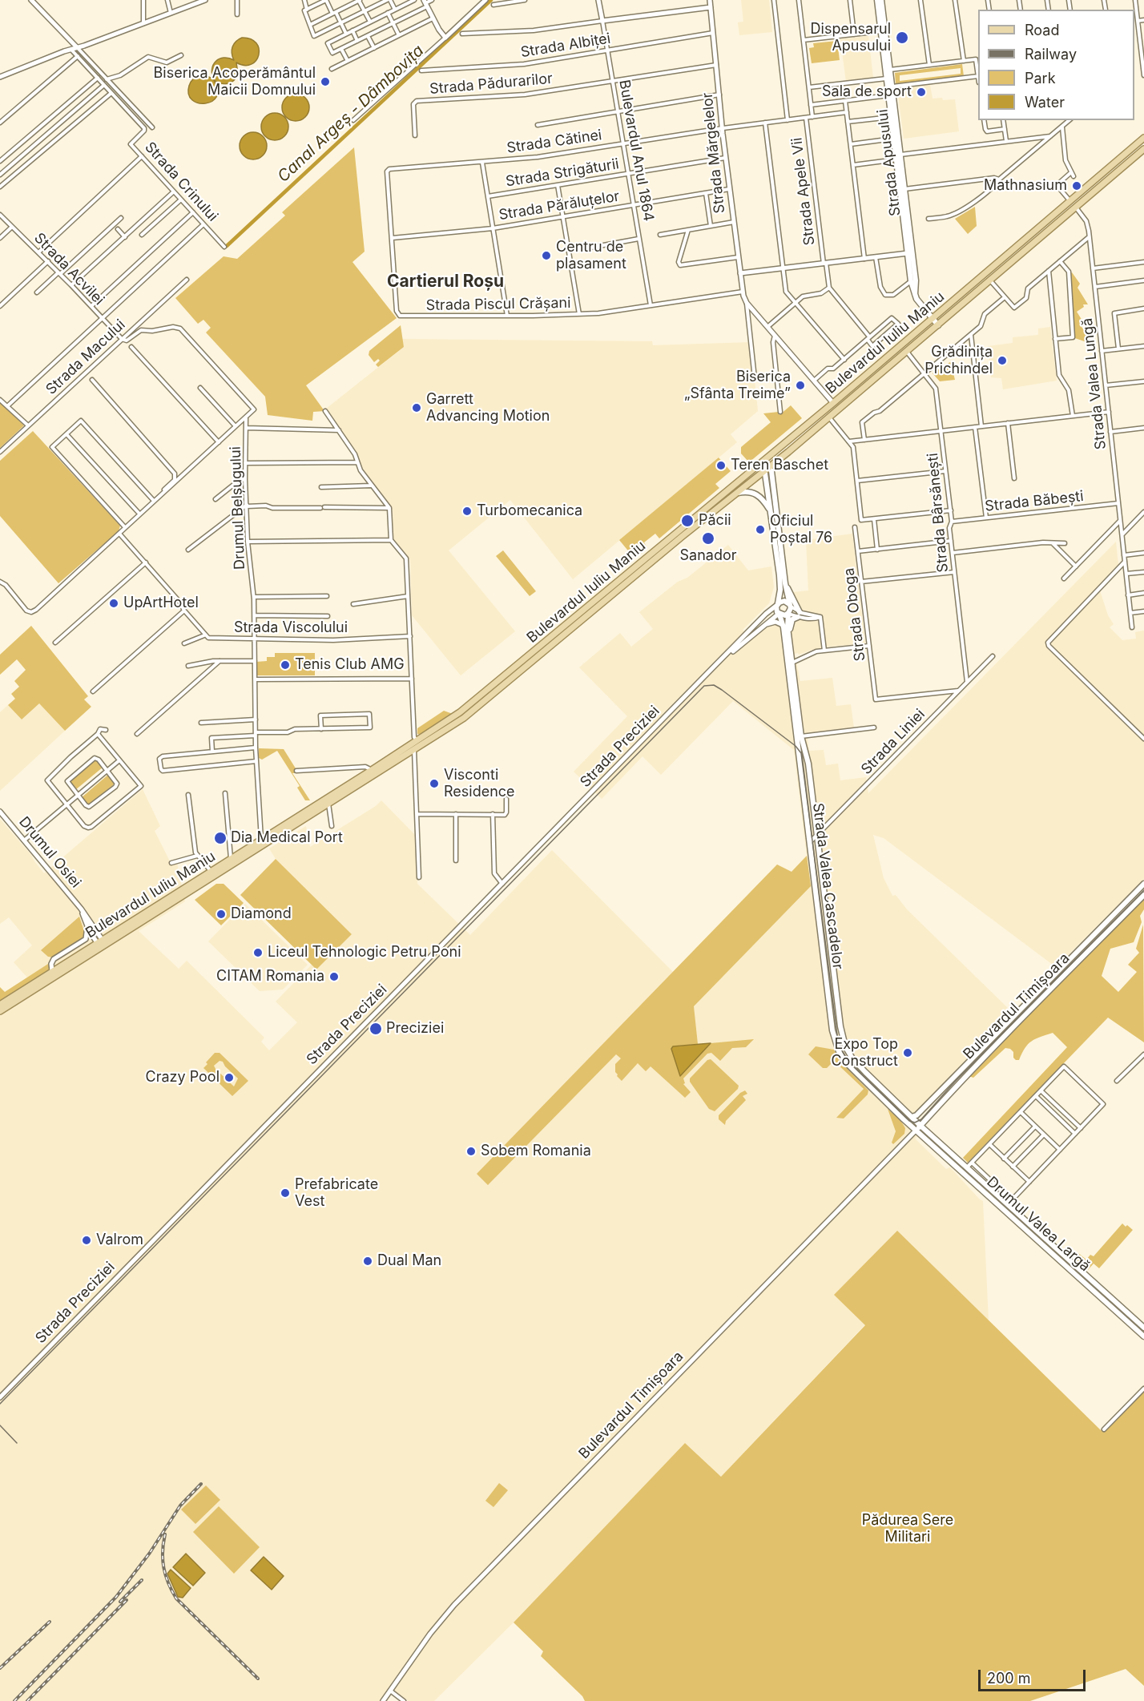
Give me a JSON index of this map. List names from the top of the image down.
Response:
{
  "streets": {
    "main road": [
      "Strada Apusului",
      "Bulevardul Iuliu Maniu",
      "Strada Valea Cascadelor",
      "Bulevardul Timișoara",
      "Drumul Valea Largă"
    ],
    "street": [
      "Strada Albiței",
      "Strada Pădurarilor",
      "Strada Cătinei",
      "Bulevardul Anul 1864",
      "Strada Mărgelelor",
      "Strada Strigăturii",
      "Strada Crinului",
      "Strada Apele Vii",
      "Strada Părăluțelor",
      "Strada Acvilei",
      "Strada Piscul Crășani",
      "Strada Macului",
      "Strada Valea Lungă",
      "Strada Băbești",
      "Drumul Belșugului",
      "Strada Bârsănești",
      "Strada Oboga",
      "Strada Viscolului",
      "Strada Liniei",
      "Strada Preciziei",
      "Drumul Osiei"
    ]
  },
  "crossings": [
    ["Strada Albiței", "Bulevardul Anul 1864"],
    ["Strada Albiței", "Strada Mărgelelor"],
    ["Strada Pădurarilor", "Bulevardul Anul 1864"],
    ["Strada Pădurarilor", "Strada Mărgelelor"],
    ["Strada Cătinei", "Bulevardul Anul 1864"],
    ["Strada Cătinei", "Strada Mărgelelor"],
    ["Strada Cătinei", "Strada Apele Vii"],
    ["Strada Cătinei", "Strada Piscul Crășani"],
    ["Bulevardul Anul 1864", "Strada Strigăturii"],
    ["Bulevardul Anul 1864", "Strada Părăluțelor"],
    ["Bulevardul Anul 1864", "Strada Piscul Crășani"],
    ["Strada Mărgelelor", "Strada Strigăturii"],
    ["Strada Mărgelelor", "Strada Părăluțelor"],
    ["Strada Mărgelelor", "Strada Piscul Crășani"],
    ["Strada Mărgelelor", "Bulevardul Iuliu Maniu"],
    ["Strada Apusului", "Bulevardul Iuliu Maniu"],
    ["Strada Părăluțelor", "Strada Piscul Crășani"],
    ["Strada Acvilei", "Strada Macului"],
    ["Strada Acvilei", "Drumul Belșugului"],
    ["Bulevardul Iuliu Maniu", "Strada Valea Lungă"],
    ["Bulevardul Iuliu Maniu", "Drumul Belșugului"],
    ["Bulevardul Iuliu Maniu", "Strada Bârsănești"],
    ["Bulevardul Iuliu Maniu", "Drumul Osiei"],
    ["Strada Macului", "Drumul Belșugului"],
    ["Strada Valea Lungă", "Strada Băbești"],
    ["Strada Băbești", "Strada Bârsănești"],
    ["Drumul Belșugului", "Strada Viscolului"],
    ["Strada Bârsănești", "Strada Liniei"],
    ["Strada Oboga", "Strada Liniei"],
    ["Strada Liniei", "Strada Valea Cascadelor"],
    ["Strada Preciziei", "Strada Valea Cascadelor"],
    ["Strada Valea Cascadelor", "Bulevardul Timișoara"],
    ["Strada Valea Cascadelor", "Drumul Valea Largă"],
    ["Bulevardul Timișoara", "Drumul Valea Largă"]
  ],
  "districts": ["Cartierul Roșu"],
  "water": ["Canal Argeș - Dâmbovița"],
  "parks": ["Pădurea Sere Militari"],
  "places": [
    "Dispensarul Apusului",
    "Biserica Acoperământul Maicii Domnului",
    "Sala de sport",
    "Mathnasium",
    "Centru de plasament",
    "Grădinița Prichindel",
    "Biserica „Sfânta Treime”",
    "Garrett Advancing Motion",
    "Teren Baschet",
    "Turbomecanica",
    "Păcii",
    "Oficiul Poștal 76",
    "Sanador",
    "UpArtHotel",
    "Tenis Club AMG",
    "Visconti Residence",
    "Dia Medical Port",
    "Diamond",
    "Liceul Tehnologic Petru Poni",
    "CITAM Romania",
    "Preciziei",
    "Expo Top Construct",
    "Crazy Pool",
    "Sobem Romania",
    "Prefabricate Vest",
    "Valrom",
    "Dual Man"
  ],
  "legend": [
    "Road",
    "Railway",
    "Park",
    "Water"
  ],
  "scale_bar": "200 m"
}
